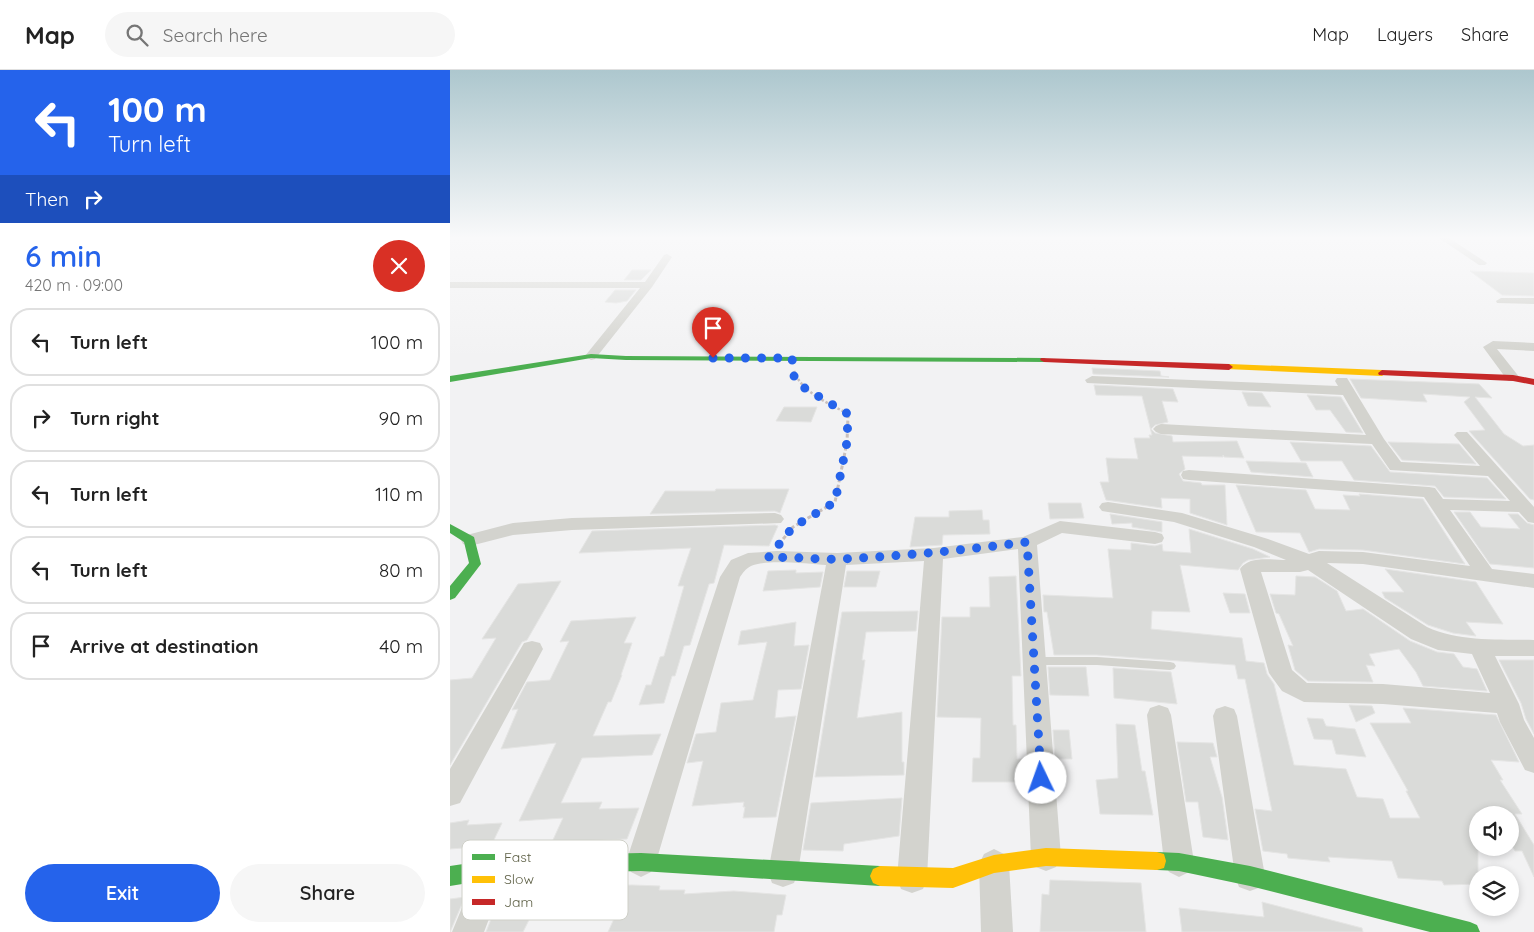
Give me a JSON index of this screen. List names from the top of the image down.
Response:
{
  "legend": ["Fast", "Slow", "Jam"],
  "page": {
    "header": "Map",
    "search": "Search here",
    "nav": ["Map", "Layers", "Share"],
    "turn": ["100 m", "Turn left"],
    "then": "Then",
    "heading": ["6 min", "420 m · 09:00"],
    "list": [
      {
        "name": "Turn left",
        "value": "100 m"
      },
      {
        "name": "Turn right",
        "value": "90 m"
      },
      {
        "name": "Turn left",
        "value": "110 m"
      },
      {
        "name": "Turn left",
        "value": "80 m"
      },
      {
        "name": "Arrive at destination",
        "value": "40 m"
      }
    ],
    "buttons": ["Exit", "Share"]
  }
}
